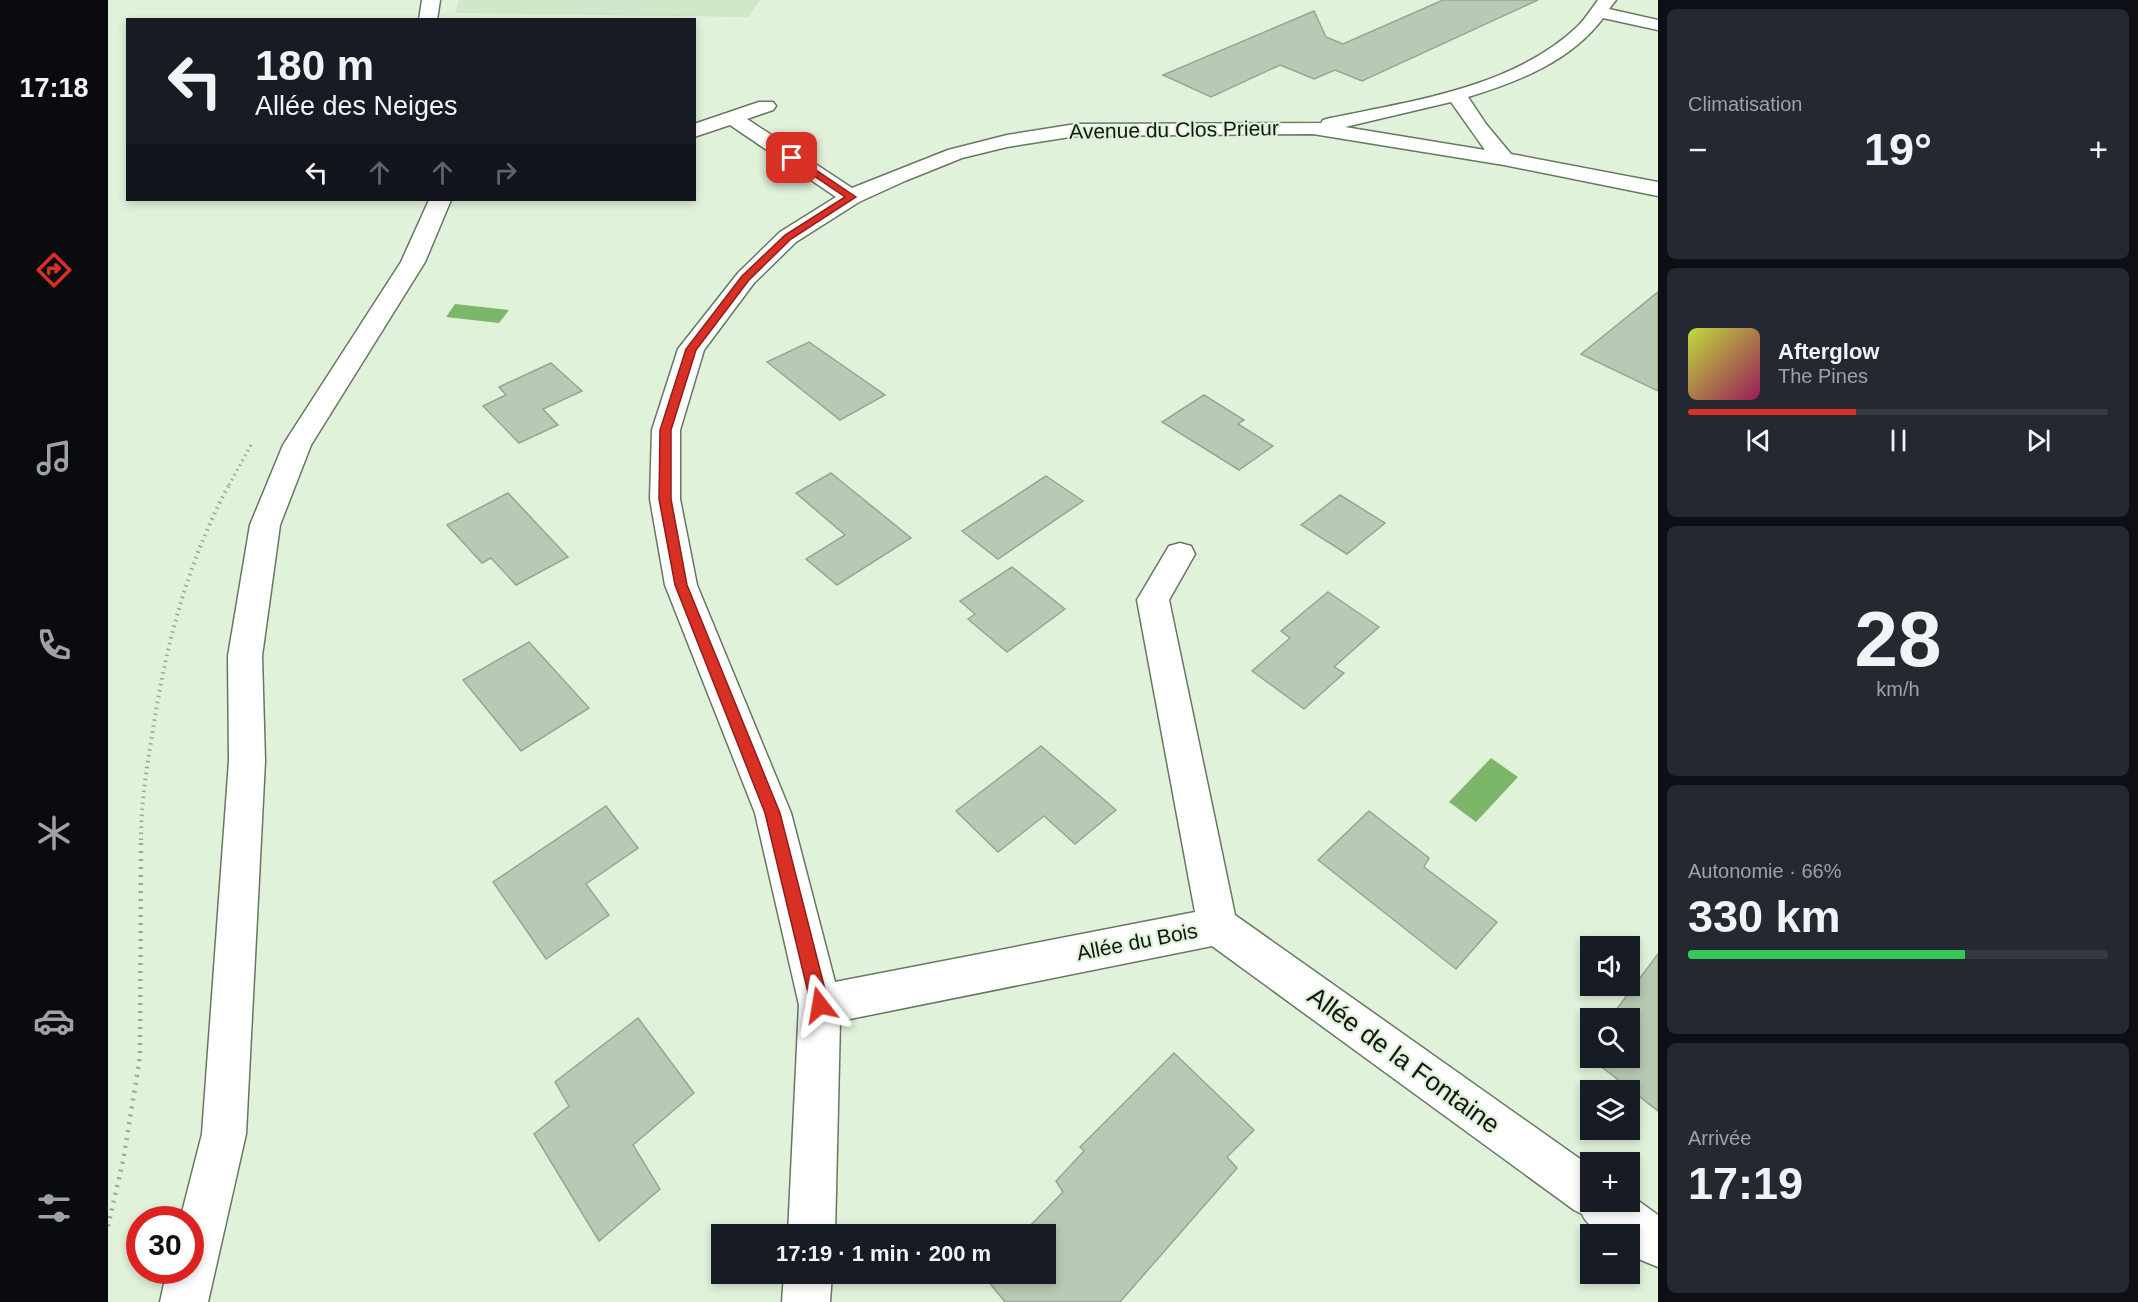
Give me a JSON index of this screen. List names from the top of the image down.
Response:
{
  "streets": {
    "street": ["Avenue du Clos Prieur", "Allée du Bois", "Allée de la Fontaine"]
  },
  "crossings": [
    ["Avenue du Clos Prieur", "Allée du Bois"],
    ["Allée du Bois", "Allée de la Fontaine"]
  ],
  "page": {
    "tabs": "17:18",
    "tile": [
      "Climatisation",
      ["28", "km/h"],
      ["Autonomie · 66%", "330 km"],
      ["Arrivée", "17:19"]
    ],
    "turn": ["180 m", "Allée des Neiges"],
    "heat": ["−", "19°", "+"],
    "song": ["Afterglow", "The Pines"],
    "map_buttons": ["+", "−"],
    "limit": "30",
    "trip": "17:19 · 1 min · 200 m"
  }
}
